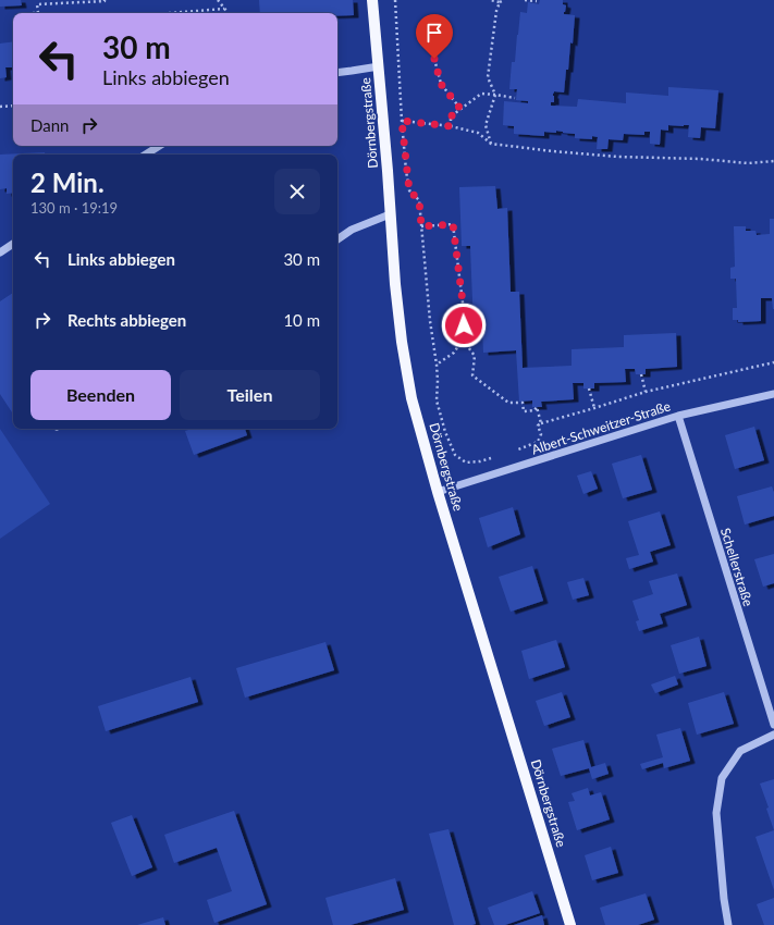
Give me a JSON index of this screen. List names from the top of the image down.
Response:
{
  "streets": {
    "main road": ["Dörnbergstraße"],
    "street": ["Albert-Schweitzer-Straße", "Schellerstraße"]
  },
  "crossings": [
    ["Dörnbergstraße", "Albert-Schweitzer-Straße"],
    ["Albert-Schweitzer-Straße", "Schellerstraße"]
  ],
  "page": {
    "turn": ["30 m", "Links abbiegen"],
    "then": "Dann",
    "heading": ["2 Min.", "130 m · 19:19"],
    "list": [
      {
        "name": "Links abbiegen",
        "value": "30 m"
      },
      {
        "name": "Rechts abbiegen",
        "value": "10 m"
      }
    ],
    "buttons": ["Beenden", "Teilen"]
  }
}
